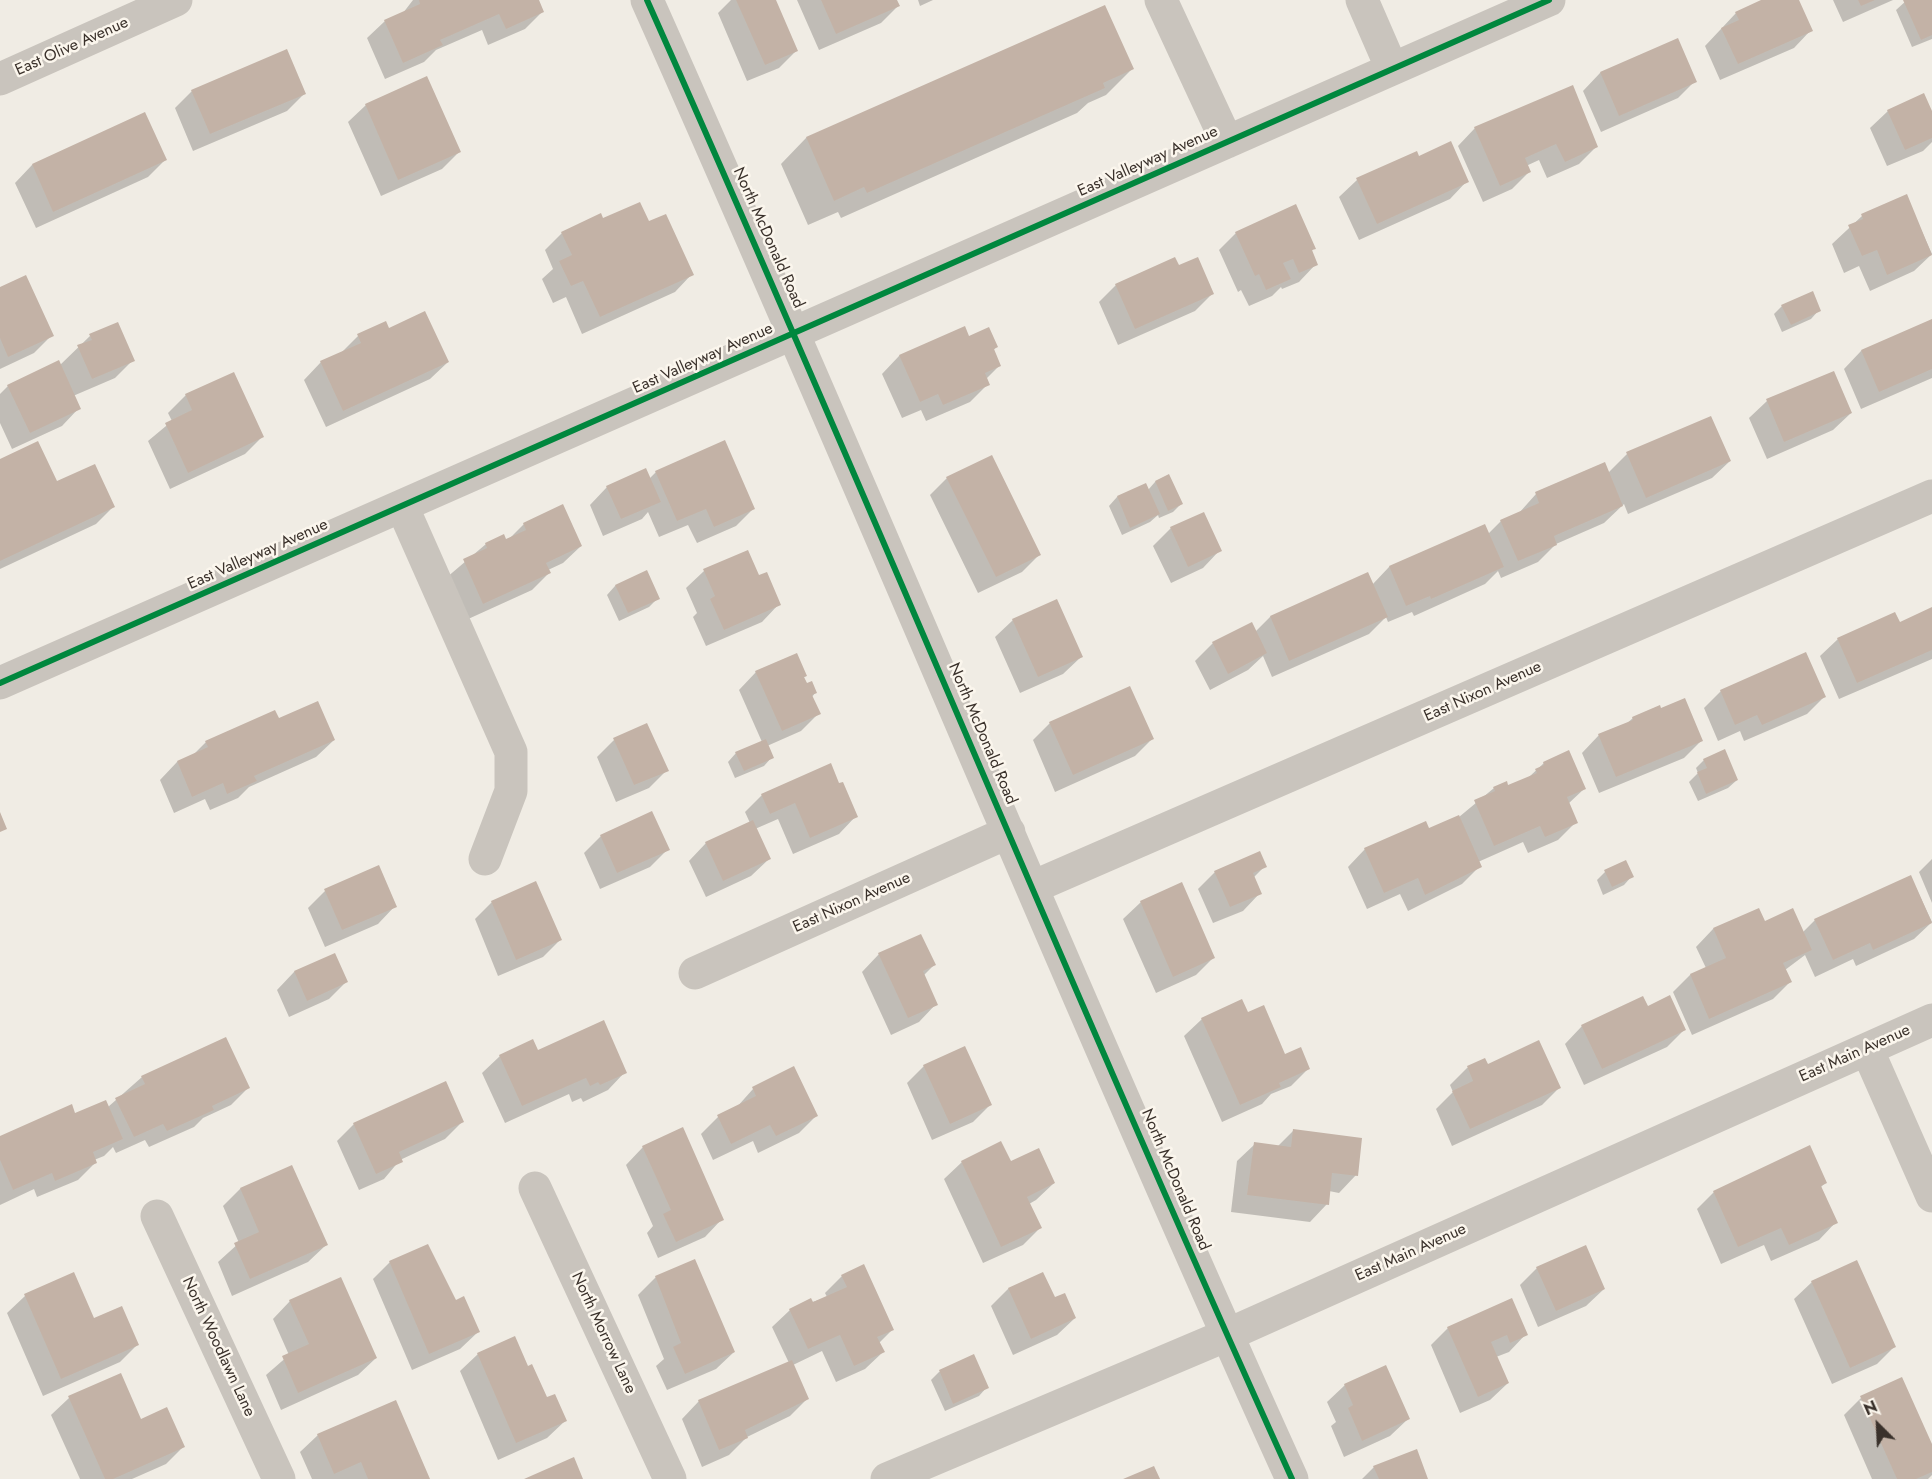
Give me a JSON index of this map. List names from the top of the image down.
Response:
{
  "streets": {
    "street": [
      "East Olive Avenue",
      "East Valleyway Avenue",
      "North McDonald Road",
      "East Nixon Avenue",
      "East Main Avenue",
      "North Morrow Lane",
      "North Woodlawn Lane"
    ]
  },
  "crossings": [
    ["East Valleyway Avenue", "North McDonald Road"],
    ["North McDonald Road", "East Nixon Avenue"],
    ["North McDonald Road", "East Main Avenue"]
  ],
  "north": "top left"
}
